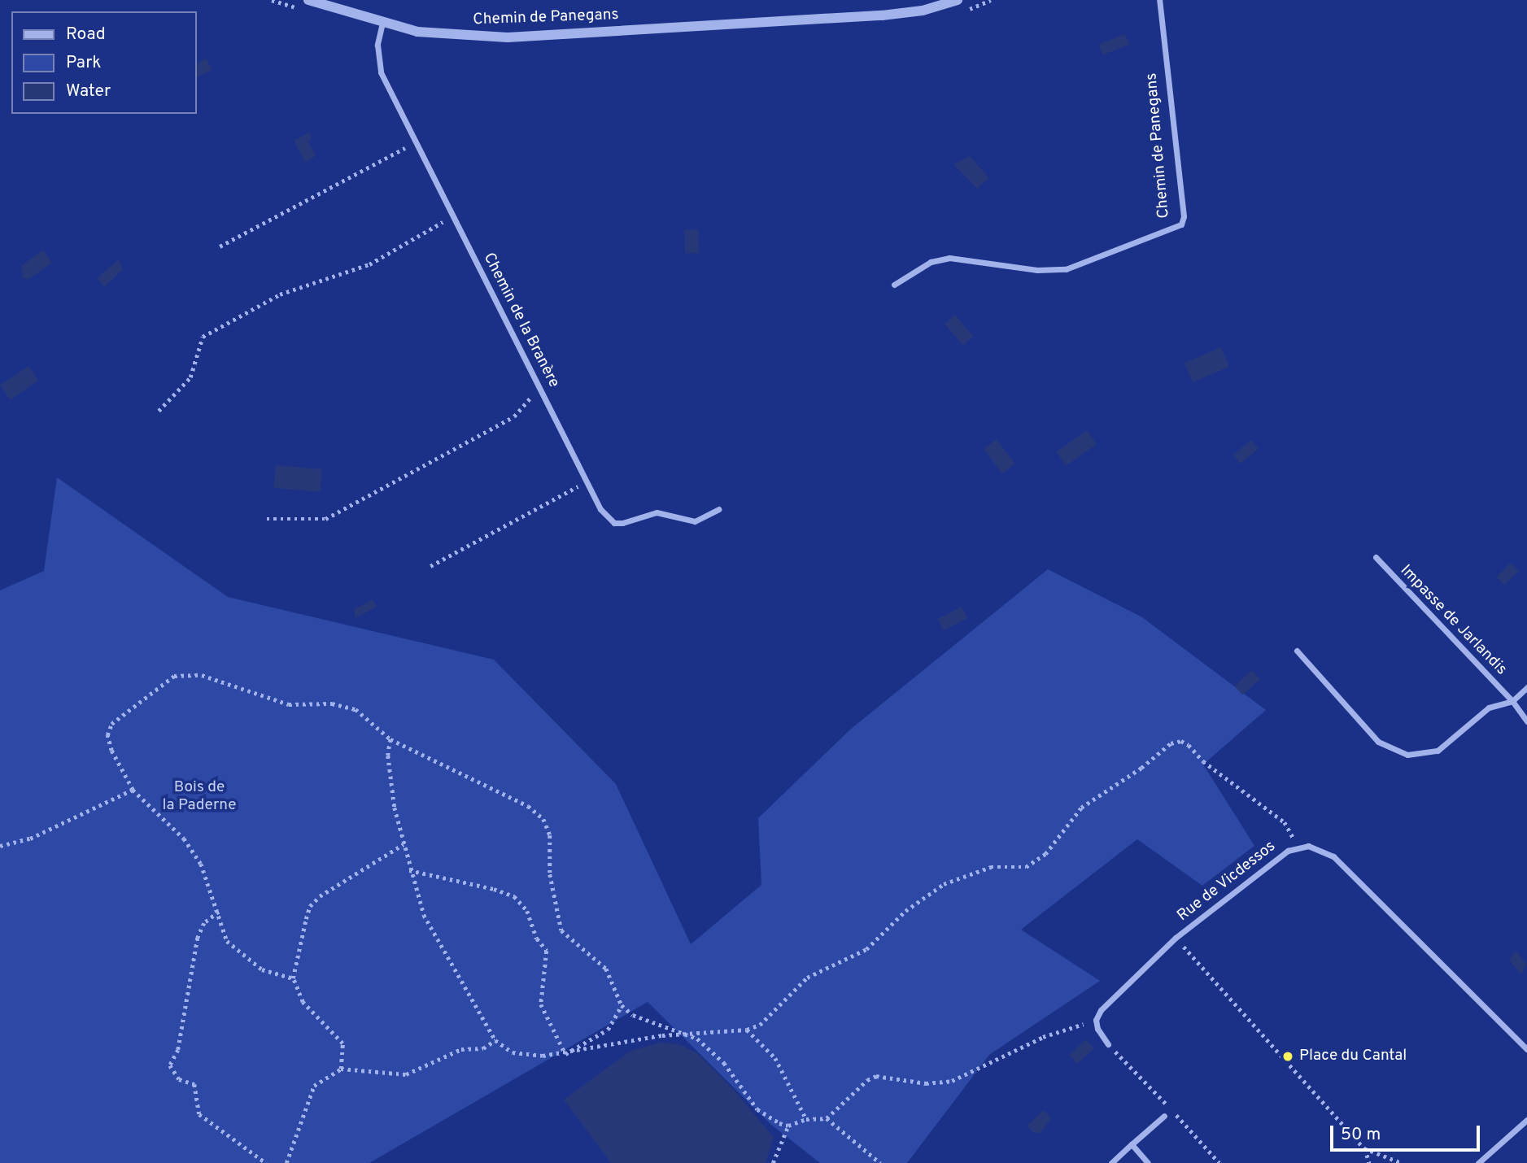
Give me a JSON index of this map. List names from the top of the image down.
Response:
{
  "streets": {
    "street": [
      "Chemin de Panegans",
      "Chemin de la Branère",
      "Impasse de Jarlandis",
      "Rue de Vicdessos"
    ]
  },
  "crossings": [
    ["Chemin de Panegans", "Chemin de la Branère"]
  ],
  "parks": ["Bois de la Paderne"],
  "places": ["Place du Cantal"],
  "legend": ["Road", "Park", "Water"],
  "scale_bar": "50 m"
}
